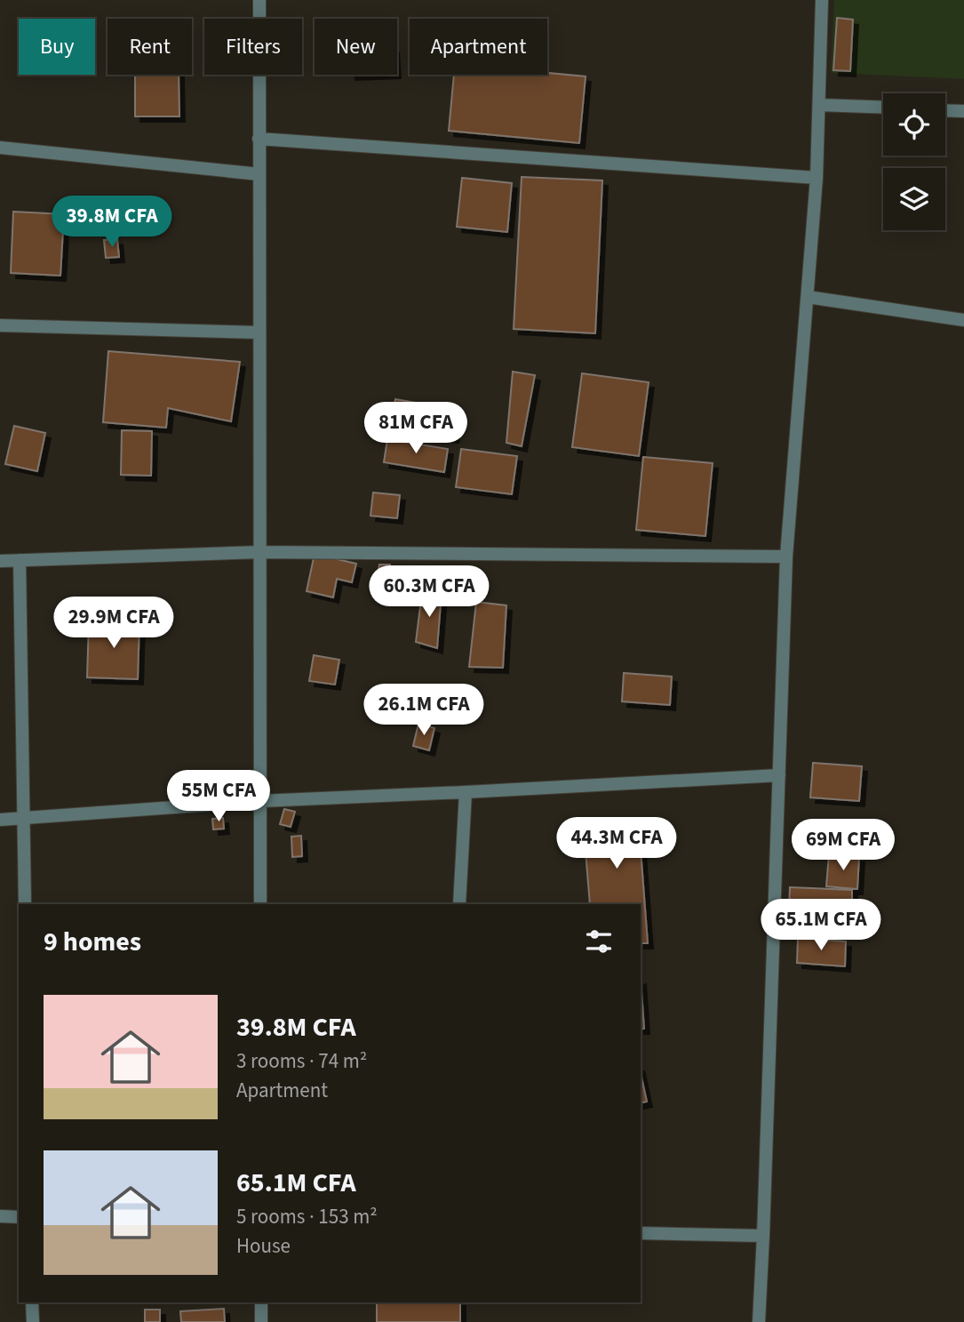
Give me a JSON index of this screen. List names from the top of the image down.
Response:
{
  "page": {
    "chip": [
      "Buy",
      "Rent",
      "Filters",
      "New",
      "Apartment"
    ],
    "price": [
      "39.8M CFA",
      "81M CFA",
      "60.3M CFA",
      "29.9M CFA",
      "26.1M CFA",
      "55M CFA",
      "44.3M CFA",
      "69M CFA",
      "65.1M CFA"
    ],
    "heading": "9 homes",
    "list": [
      {
        "name": "39.8M CFA",
        "note": "3 rooms · 74 m² · Apartment"
      },
      {
        "name": "65.1M CFA",
        "note": "5 rooms · 153 m² · House"
      }
    ]
  }
}
